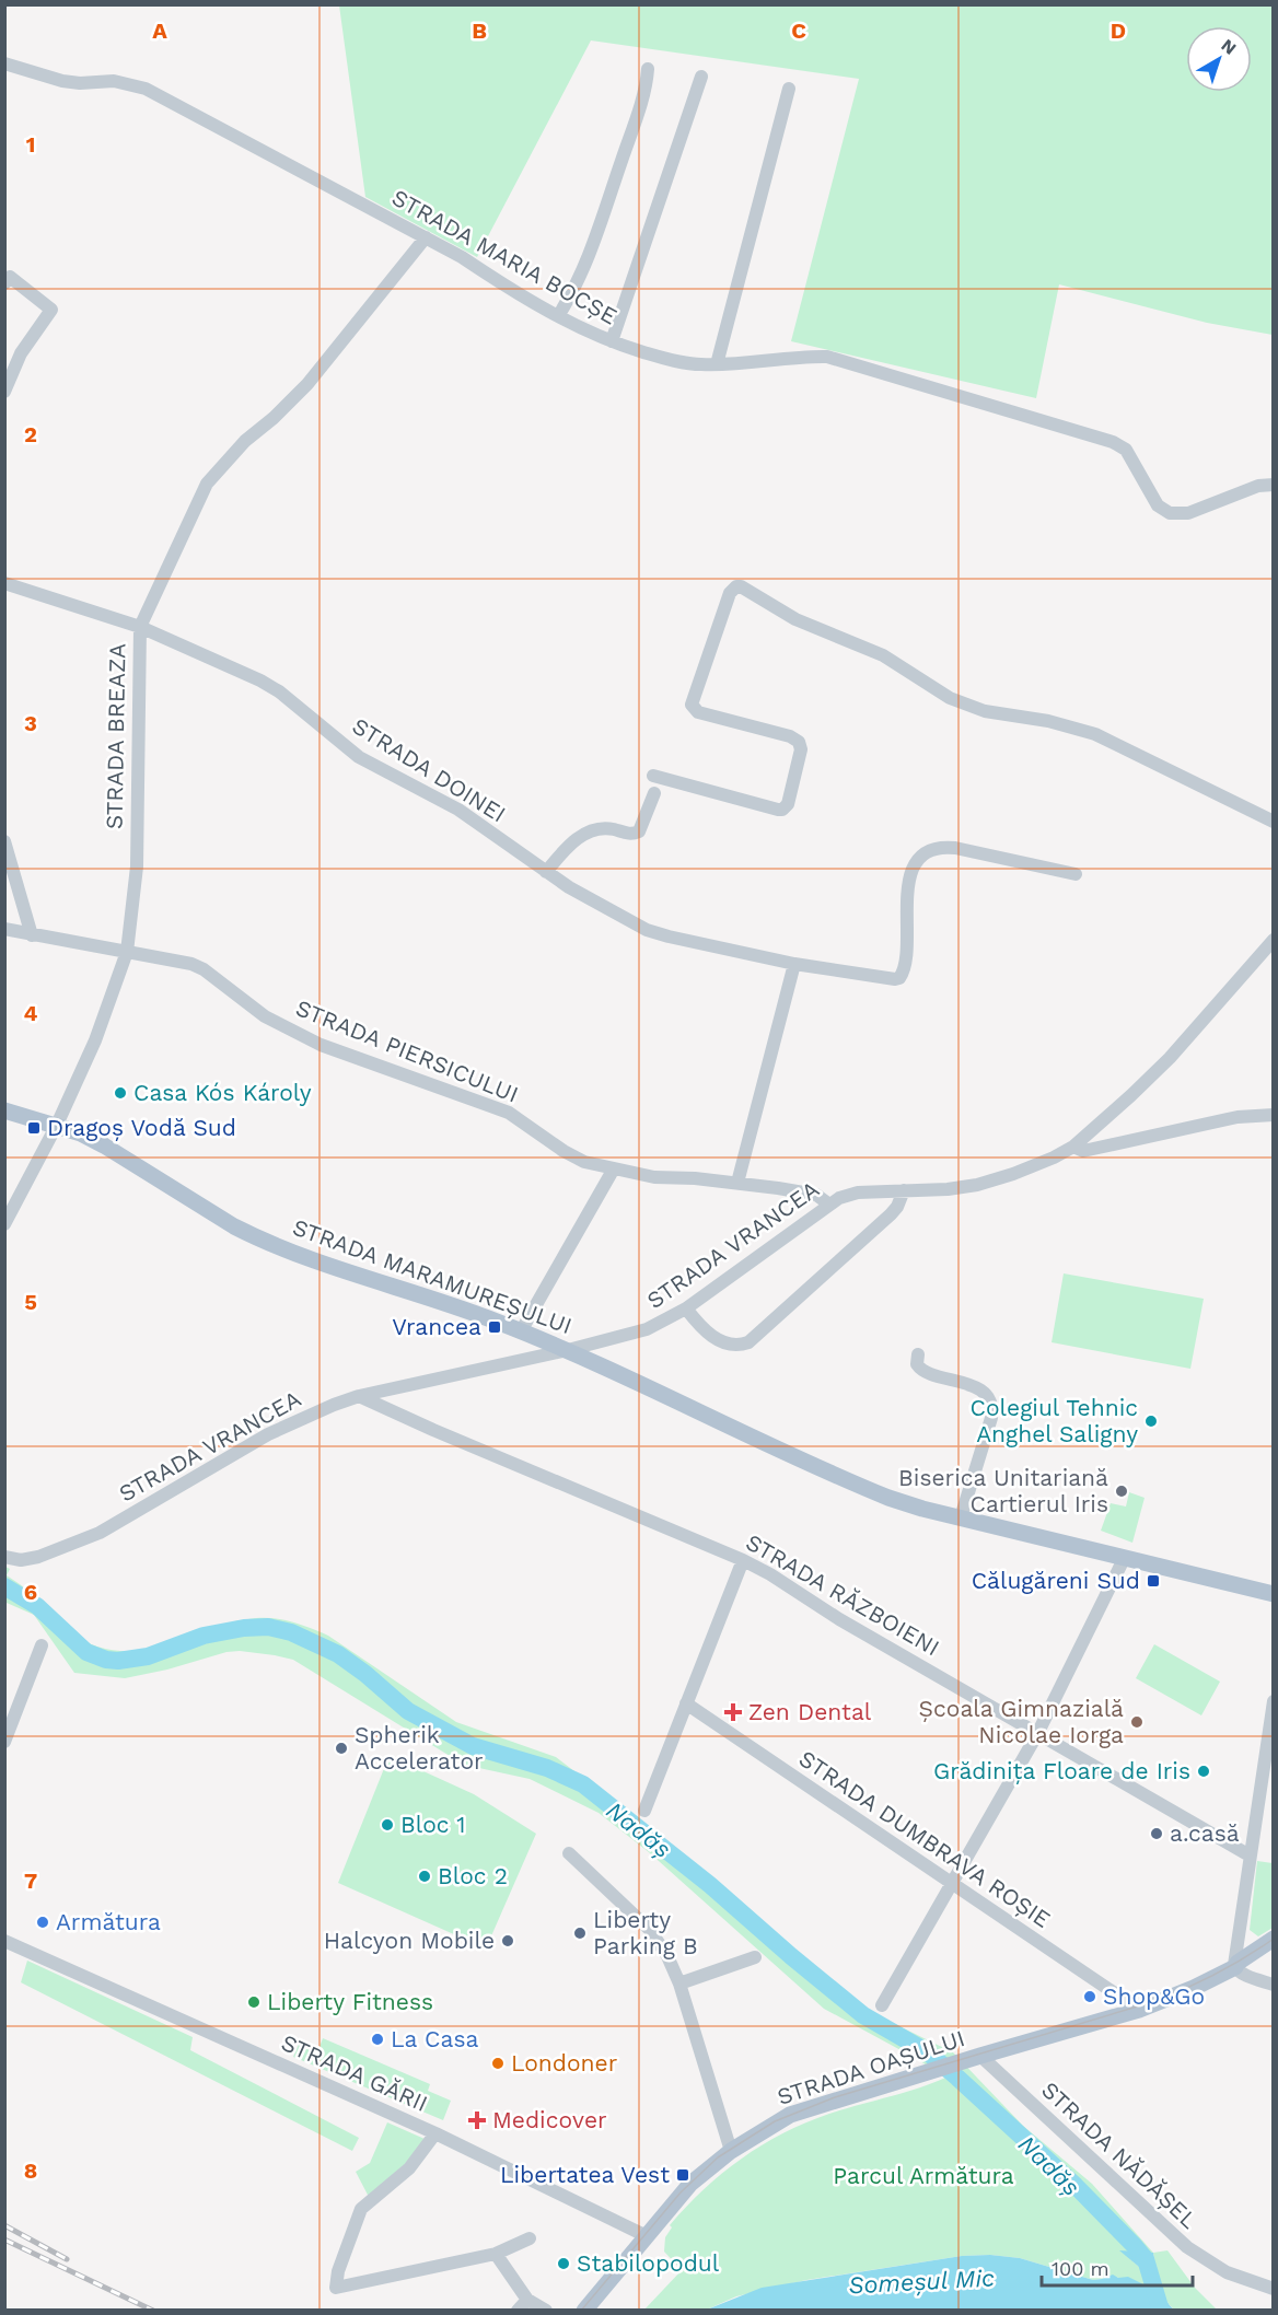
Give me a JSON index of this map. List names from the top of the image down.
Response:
{
  "streets": {
    "main road": ["STRADA MARAMUREȘULUI", "STRADA OAȘULUI"],
    "street": [
      "STRADA MARIA BOCȘE",
      "STRADA BREAZA",
      "STRADA DOINEI",
      "STRADA PIERSICULUI",
      "STRADA VRANCEA",
      "STRADA RĂZBOIENI",
      "STRADA DUMBRAVA ROȘIE",
      "STRADA GĂRII",
      "STRADA NĂDĂȘEL"
    ]
  },
  "crossings": [
    ["STRADA MARIA BOCȘE", "STRADA BREAZA"],
    ["STRADA BREAZA", "STRADA DOINEI"],
    ["STRADA BREAZA", "STRADA PIERSICULUI"],
    ["STRADA BREAZA", "STRADA MARAMUREȘULUI"],
    ["STRADA PIERSICULUI", "STRADA VRANCEA"],
    ["STRADA VRANCEA", "STRADA MARAMUREȘULUI"],
    ["STRADA VRANCEA", "STRADA RĂZBOIENI"],
    ["STRADA DUMBRAVA ROȘIE", "STRADA OAȘULUI"],
    ["STRADA OAȘULUI", "STRADA GĂRII"],
    ["STRADA OAȘULUI", "STRADA NĂDĂȘEL"]
  ],
  "water": ["Nadăș", "Someșul Mic"],
  "parks": ["Parcul Armătura"],
  "places": {
    "other": [
      "Casa Kós Károly",
      "Colegiul Tehnic Anghel Saligny",
      "Biserica Unitariană Cartierul Iris",
      "Școala Gimnazială Nicolae Iorga",
      "Spherik Accelerator",
      "Grădinița Floare de Iris",
      "Bloc 1",
      "a.casă",
      "Bloc 2",
      "Armătura",
      "Liberty Parking B",
      "Halcyon Mobile",
      "Shop&Go",
      "Liberty Fitness",
      "La Casa",
      "Londoner",
      "Stabilopodul"
    ],
    "transit": [
      "Dragoș Vodă Sud",
      "Vrancea",
      "Călugăreni Sud",
      "Libertatea Vest"
    ],
    "health": ["Zen Dental", "Medicover"]
  },
  "scale_bar": "100 m",
  "north": "top right",
  "grid": {
    "columns": [
      "A",
      "B",
      "C",
      "D"
    ],
    "rows": [
      "1",
      "2",
      "3",
      "4",
      "5",
      "6",
      "7",
      "8"
    ]
  }
}
